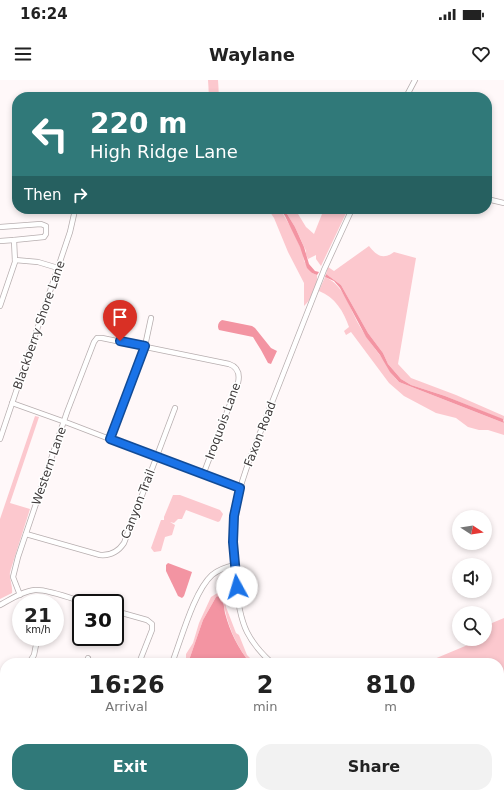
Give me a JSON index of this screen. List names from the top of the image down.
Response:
{
  "streets": {
    "street": [
      "Blackberry Shore Lane",
      "Iroquois Lane",
      "Faxon Road",
      "Western Lane",
      "Canyon Trail"
    ]
  },
  "crossings": [
    ["Iroquois Lane", "Western Lane"],
    ["Western Lane", "Canyon Trail"]
  ],
  "north": "right",
  "page": {
    "status": "16:24",
    "header": "Waylane",
    "turn": ["220 m", "High Ridge Lane"],
    "then": "Then",
    "speed": "21 km/h",
    "limit": "30",
    "eta": [
      "16:26",
      "Arrival",
      "2",
      "min",
      "810",
      "m"
    ],
    "buttons": ["Exit", "Share"]
  }
}
